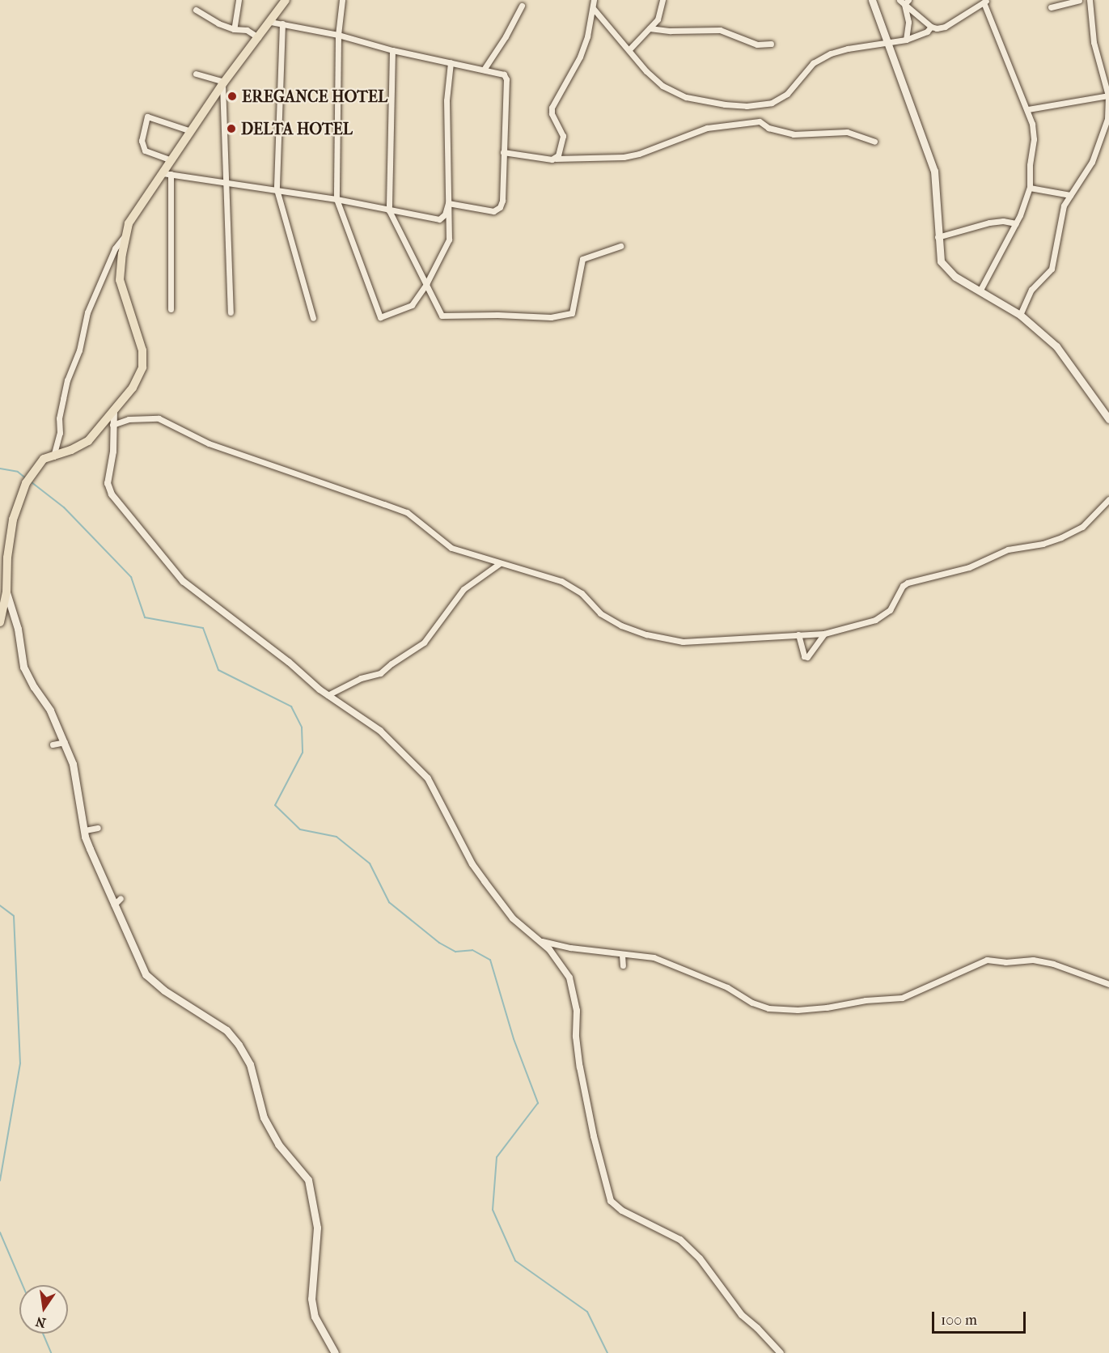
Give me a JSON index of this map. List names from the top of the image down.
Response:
{
  "places": ["EREGANCE HOTEL", "DELTA HOTEL"],
  "scale_bar": "100 m",
  "north": "bottom"
}
